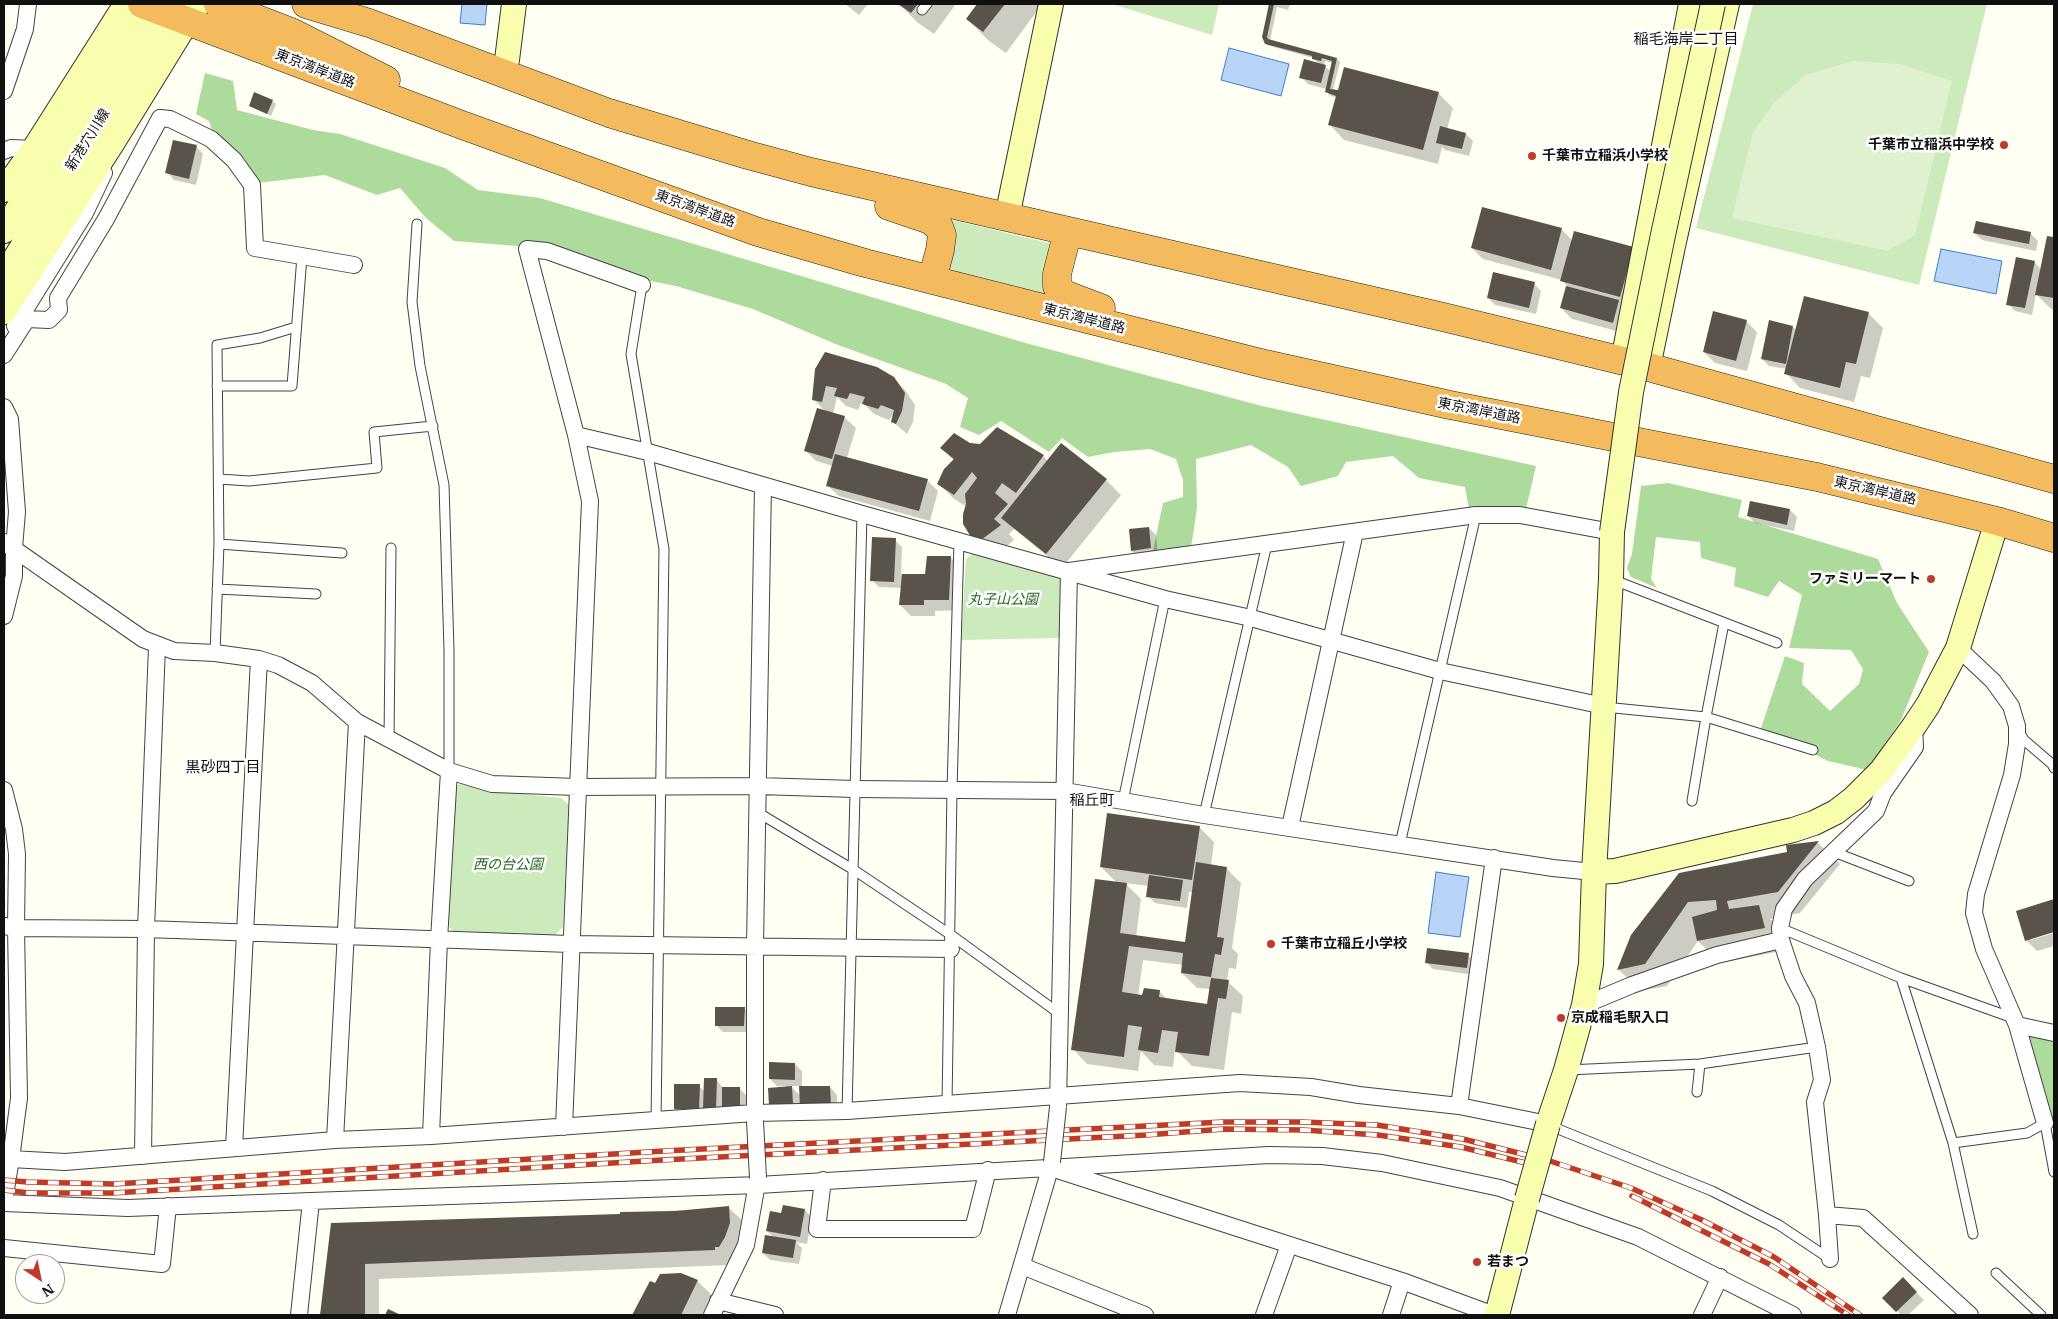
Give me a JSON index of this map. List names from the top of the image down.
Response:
{
  "streets": {
    "highway": ["東京湾岸道路"],
    "street": ["新港穴川線"]
  },
  "crossings": [
    ["東京湾岸道路", "新港穴川線"]
  ],
  "districts": ["稲毛海岸二丁目", "黒砂四丁目", "稲丘町"],
  "parks": ["丸子山公園", "西の台公園"],
  "places": [
    "千葉市立稲浜中学校",
    "千葉市立稲浜小学校",
    "ファミリーマート",
    "千葉市立稲丘小学校",
    "京成稲毛駅入口",
    "若まつ"
  ],
  "north": "bottom right"
}
